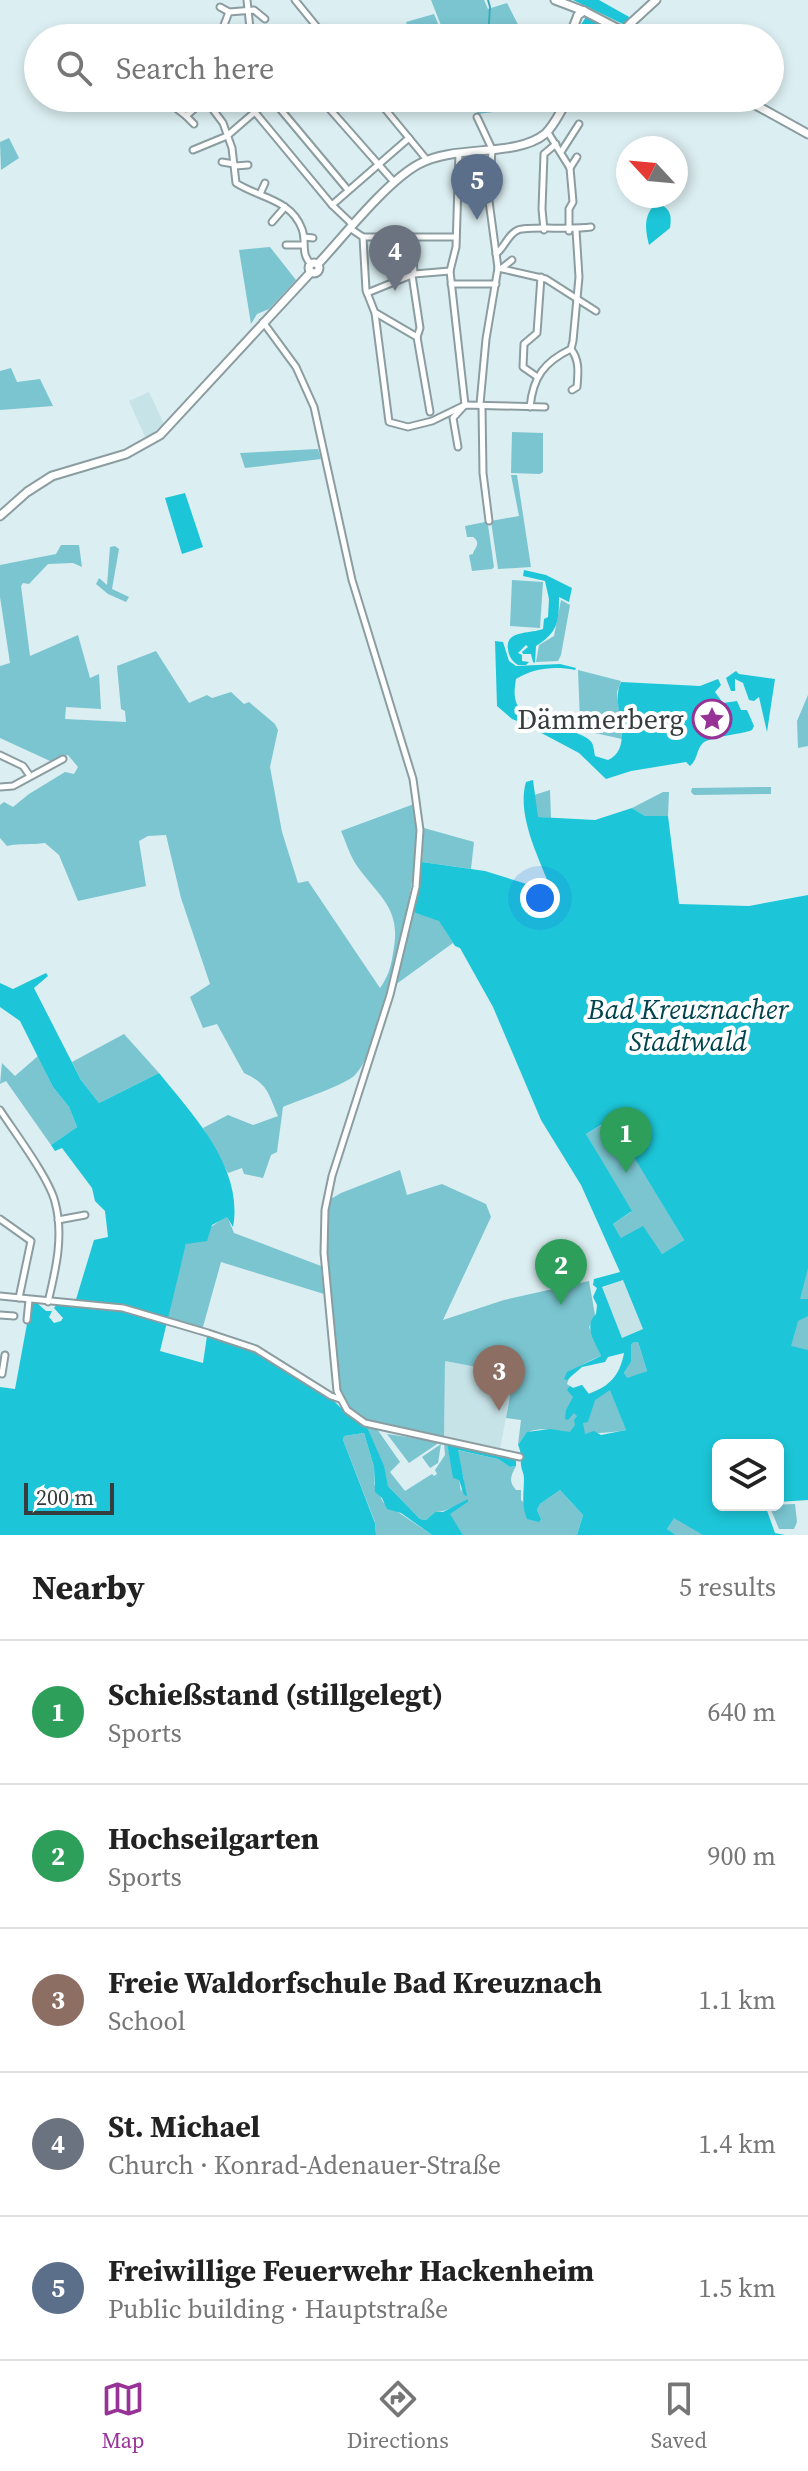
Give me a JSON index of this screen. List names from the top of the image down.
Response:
{
  "parks": ["Bad Kreuznacher Stadtwald"],
  "places": {
    "place": ["Dämmerberg"]
  },
  "scale_bar": "200 m",
  "north": "top left",
  "page": {
    "search": "Search here",
    "pins": [
      "5",
      "4",
      "1",
      "2",
      "3"
    ],
    "scale": "200 m",
    "heading": ["Nearby", "5 results"],
    "list": [
      {
        "mark": "1",
        "name": "Schießstand (stillgelegt)",
        "note": "Sports",
        "value": "640 m"
      },
      {
        "mark": "2",
        "name": "Hochseilgarten",
        "note": "Sports",
        "value": "900 m"
      },
      {
        "mark": "3",
        "name": "Freie Waldorfschule Bad Kreuznach",
        "note": "School",
        "value": "1.1 km"
      },
      {
        "mark": "4",
        "name": "St. Michael",
        "note": "Church · Konrad-Adenauer-Straße",
        "value": "1.4 km"
      },
      {
        "mark": "5",
        "name": "Freiwillige Feuerwehr Hackenheim",
        "note": "Public building · Hauptstraße",
        "value": "1.5 km"
      }
    ],
    "nav": ["Map", "Directions", "Saved"]
  }
}
